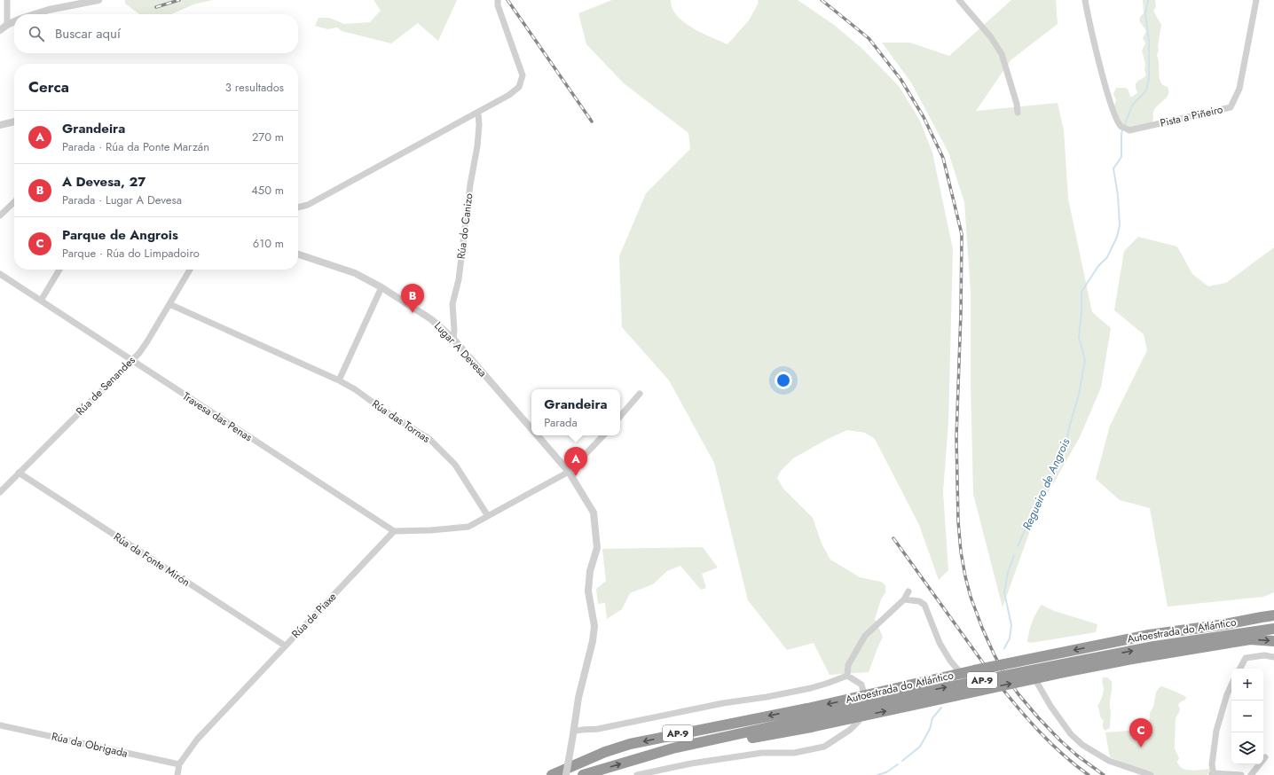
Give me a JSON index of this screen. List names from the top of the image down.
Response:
{
  "streets": {
    "highway": ["Autoestrada do Atlántico", "AP-9"],
    "street": [
      "Pista a Piñeiro",
      "Rúa do Canizo",
      "Lugar A Devesa",
      "Rúa de Senandes",
      "Travesa das Penas",
      "Rúa das Tornas",
      "Rúa da Fonte Mirón",
      "Rúa de Piaxe",
      "Rúa da Obrigada"
    ]
  },
  "crossings": [
    ["Rúa do Canizo", "Lugar A Devesa"],
    ["Rúa de Senandes", "Travesa das Penas"],
    ["Rúa de Senandes", "Rúa das Tornas"],
    ["Rúa de Senandes", "Rúa da Fonte Mirón"],
    ["Travesa das Penas", "Rúa de Piaxe"],
    ["Rúa da Fonte Mirón", "Rúa de Piaxe"],
    ["Rúa de Piaxe", "Rúa da Obrigada"]
  ],
  "water": ["Regueiro de Angrois"],
  "page": {
    "search": "Buscar aquí",
    "heading": ["Cerca", "3 resultados"],
    "list": [
      {
        "mark": "A",
        "name": "Grandeira",
        "note": "Parada · Rúa da Ponte Marzán",
        "value": "270 m"
      },
      {
        "mark": "B",
        "name": "A Devesa, 27",
        "note": "Parada · Lugar A Devesa",
        "value": "450 m"
      },
      {
        "mark": "C",
        "name": "Parque de Angrois",
        "note": "Parque · Rúa do Limpadoiro",
        "value": "610 m"
      }
    ],
    "pins": ["B", "A", "C"],
    "popup": ["Grandeira", "Parada"],
    "map_buttons": ["+", "−"]
  }
}
